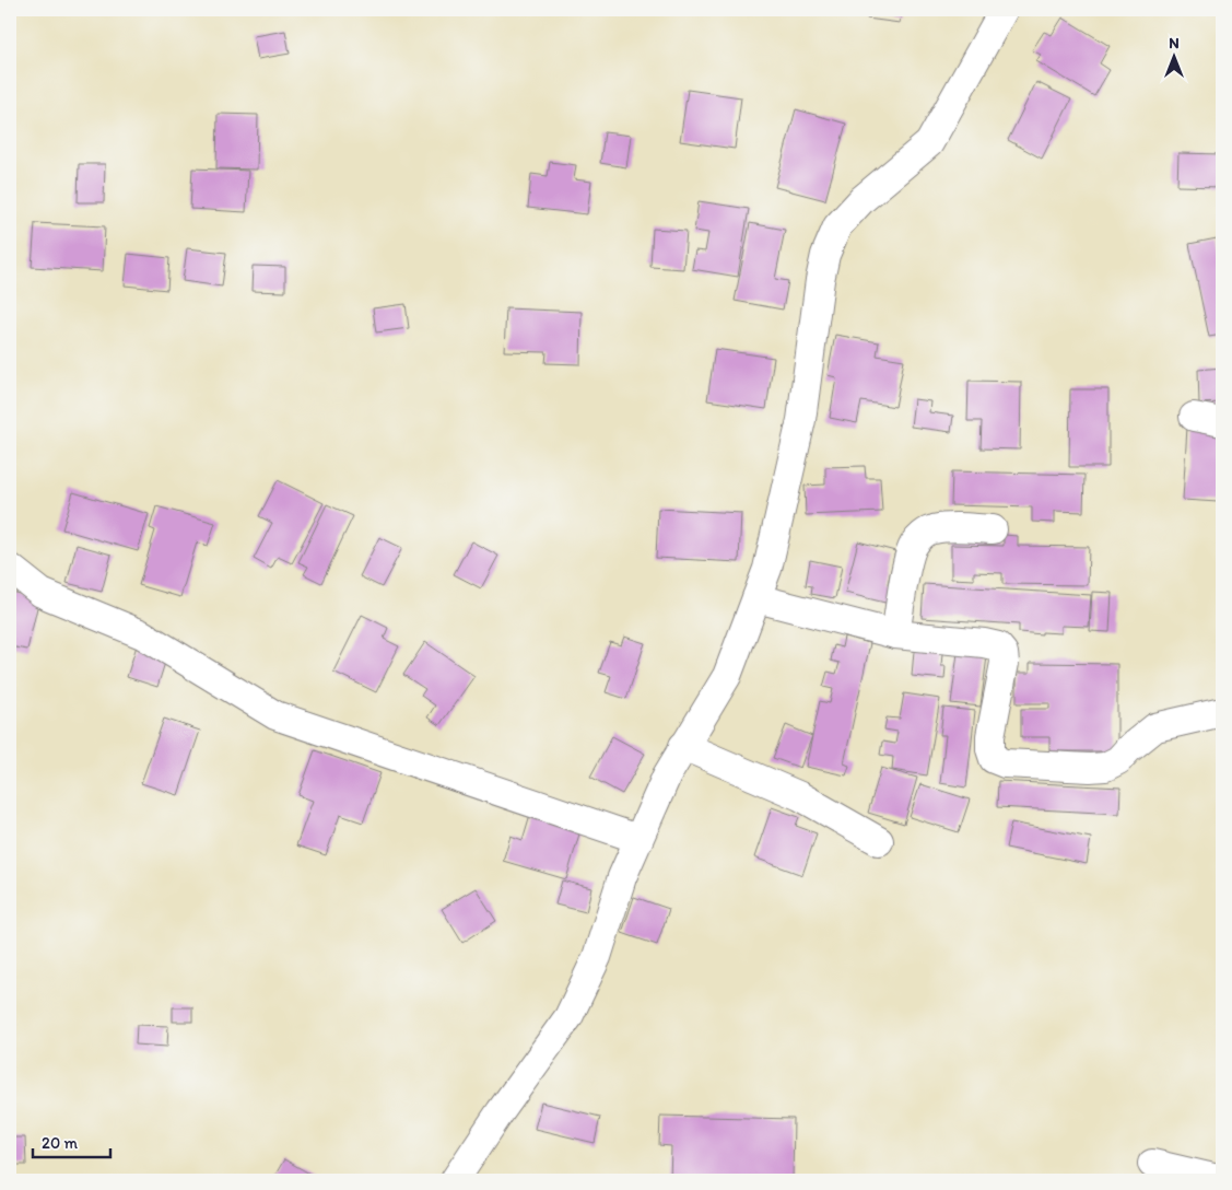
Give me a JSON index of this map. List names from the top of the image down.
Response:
{
  "scale_bar": "20 m",
  "north": "top"
}
